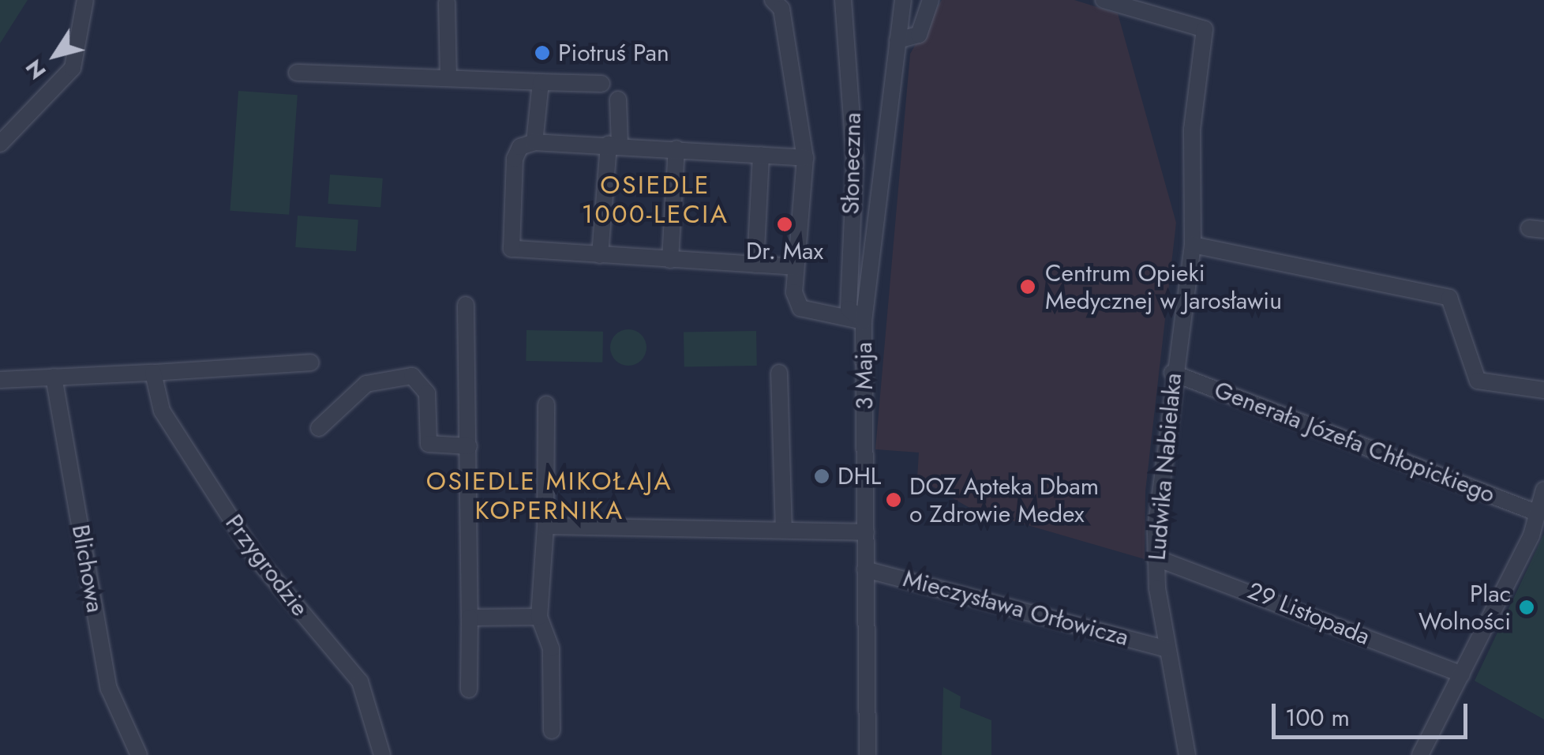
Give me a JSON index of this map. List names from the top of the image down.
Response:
{
  "streets": {
    "street": [
      "Słoneczna",
      "3 Maja",
      "Generała Józefa Chłopickiego",
      "Ludwika Nabielaka",
      "Przygrodzie",
      "Blichowa",
      "Mieczysława Orłowicza",
      "29 Listopada"
    ]
  },
  "crossings": [
    ["Słoneczna", "3 Maja"],
    ["3 Maja", "Mieczysława Orłowicza"],
    ["Generała Józefa Chłopickiego", "Ludwika Nabielaka"],
    ["Ludwika Nabielaka", "Mieczysława Orłowicza"],
    ["Ludwika Nabielaka", "29 Listopada"]
  ],
  "districts": ["OSIEDLE 1000-LECIA", "OSIEDLE MIKOŁAJA KOPERNIKA"],
  "places": [
    "Piotruś Pan",
    "Dr. Max",
    "Centrum Opieki Medycznej w Jarosławiu",
    "DHL",
    "DOZ Apteka Dbam o Zdrowie Medex",
    "Plac Wolności"
  ],
  "scale_bar": "100 m",
  "north": "bottom left"
}
